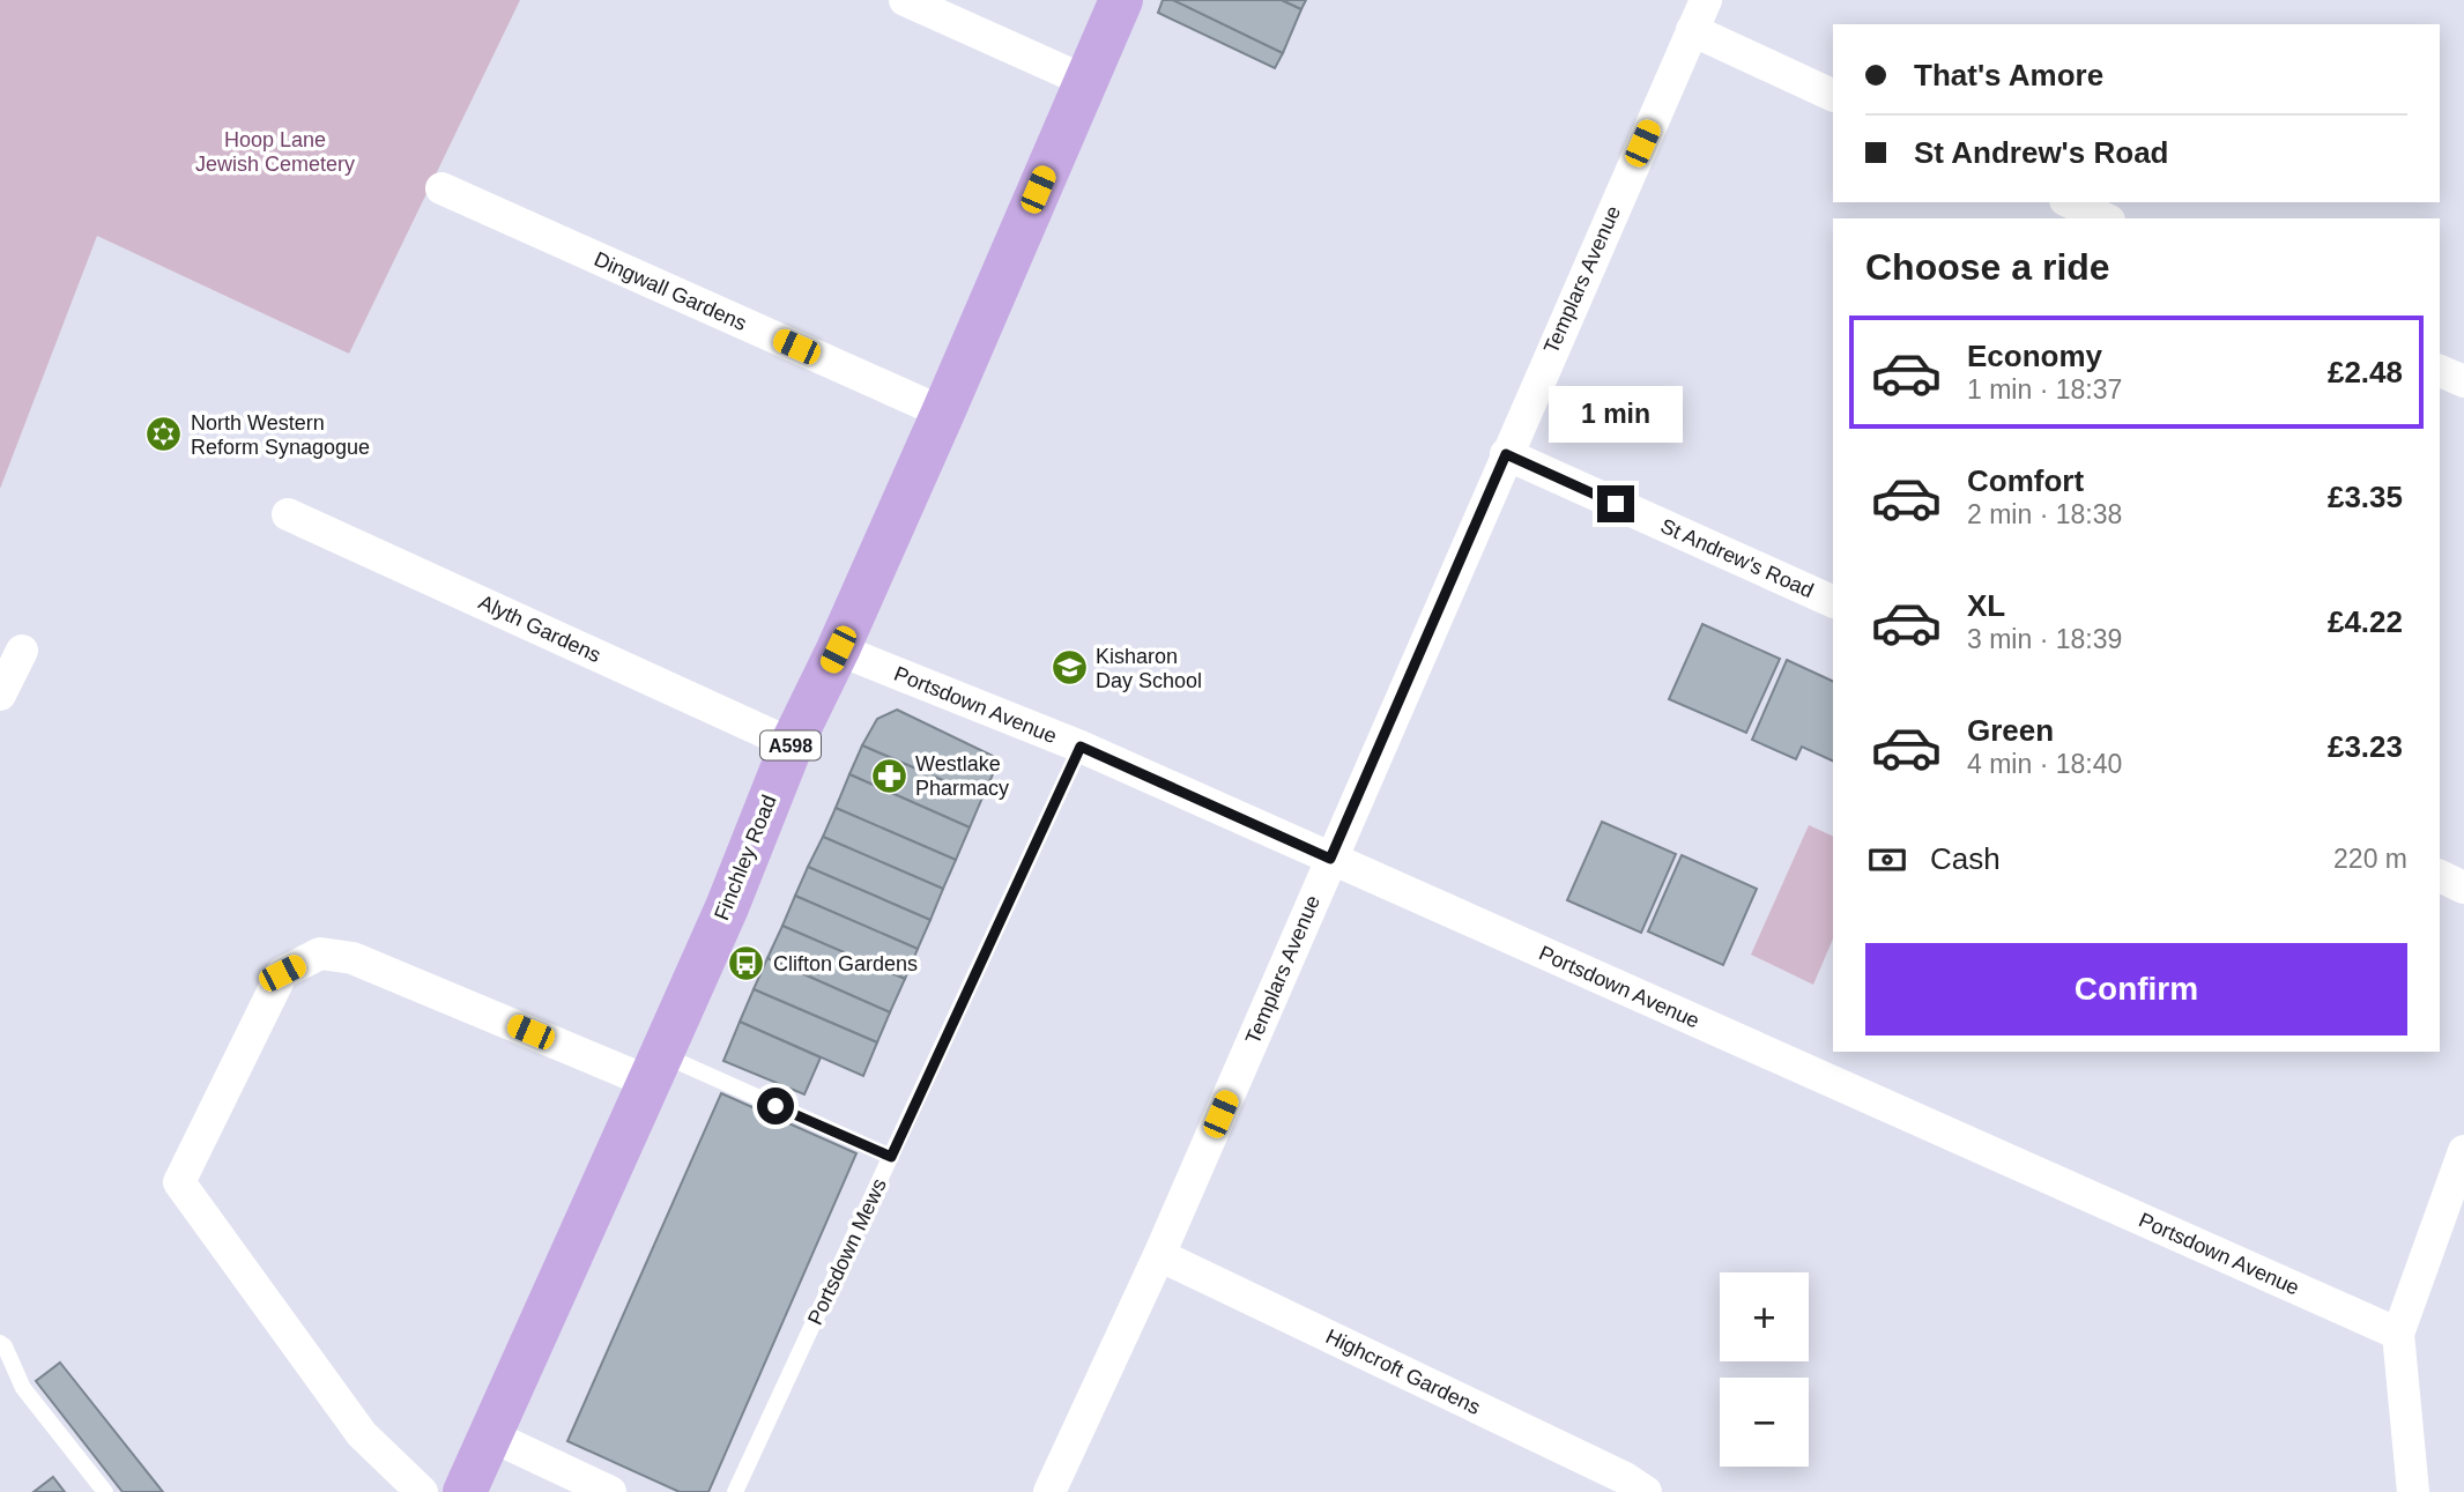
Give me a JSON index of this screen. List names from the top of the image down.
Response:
{
  "streets": {
    "main road": ["A598", "Finchley Road"],
    "street": [
      "Templars Avenue",
      "Dingwall Gardens",
      "St Andrew's Road",
      "Alyth Gardens",
      "Portsdown Avenue",
      "Highcroft Gardens"
    ],
    "lane": ["Portsdown Mews"]
  },
  "crossings": [
    ["Templars Avenue", "St Andrew's Road"],
    ["Templars Avenue", "Portsdown Avenue"],
    ["Templars Avenue", "Highcroft Gardens"],
    ["Dingwall Gardens", "Finchley Road"],
    ["Alyth Gardens", "Finchley Road"],
    ["Portsdown Avenue", "Finchley Road"],
    ["Portsdown Avenue", "Portsdown Mews"]
  ],
  "parks": ["Hoop Lane Jewish Cemetery"],
  "places": {
    "synagogue": ["North Western Reform Synagogue"],
    "school or university": ["Kisharon Day School"],
    "pharmacy": ["Westlake Pharmacy"],
    "bus stop": ["Clifton Gardens"]
  },
  "page": {
    "banner": ["That's Amore", "St Andrew's Road"],
    "heading": "Choose a ride",
    "list": [
      {
        "name": "Economy",
        "note": "1 min · 18:37",
        "value": "£2.48"
      },
      {
        "name": "Comfort",
        "note": "2 min · 18:38",
        "value": "£3.35"
      },
      {
        "name": "XL",
        "note": "3 min · 18:39",
        "value": "£4.22"
      },
      {
        "name": "Green",
        "note": "4 min · 18:40",
        "value": "£3.23"
      }
    ],
    "bubble": "1 min",
    "pay": ["Cash", "220 m"],
    "buttons": "Confirm",
    "map_buttons": ["+", "−"]
  }
}
